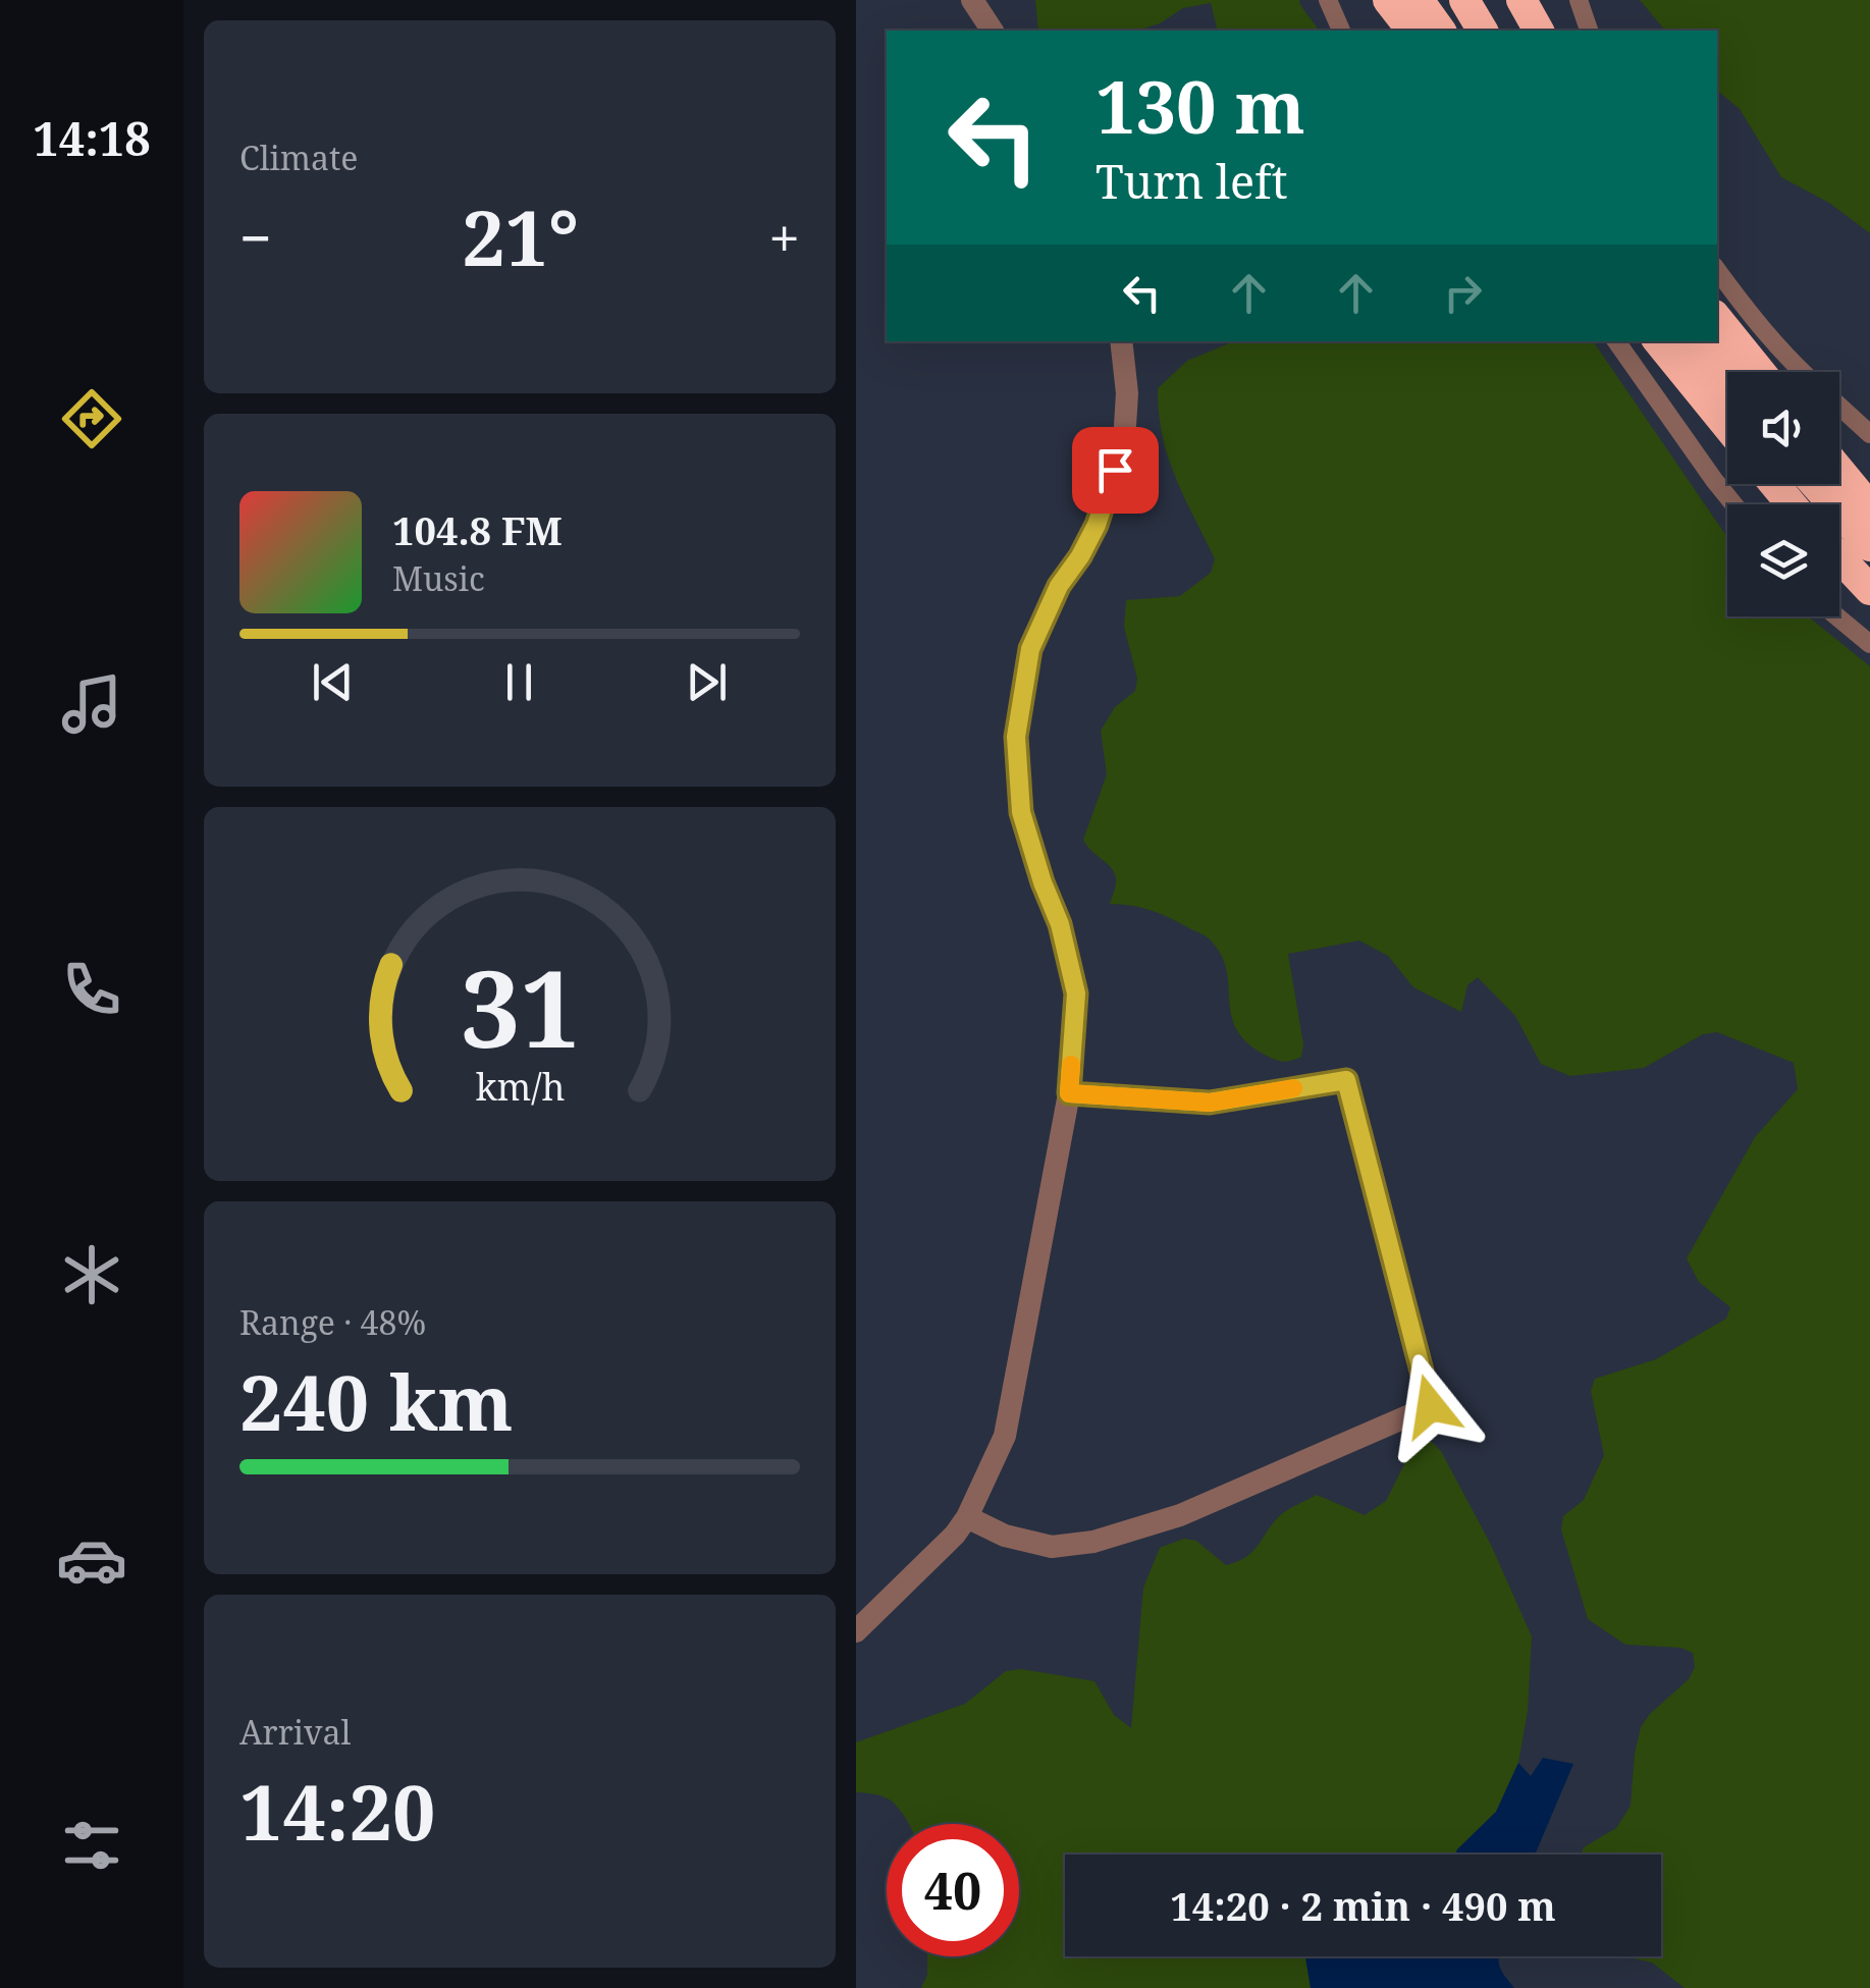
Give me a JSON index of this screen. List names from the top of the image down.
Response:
{
  "page": {
    "tabs": "14:18",
    "tile": [
      "Climate",
      ["Range · 48%", "240 km"],
      ["Arrival", "14:20"]
    ],
    "turn": ["130 m", "Turn left"],
    "heat": ["−", "21°", "+"],
    "song": ["104.8 FM", "Music"],
    "limit": "40",
    "trip": "14:20 · 2 min · 490 m",
    "gauge": ["31", "km/h"]
  }
}
